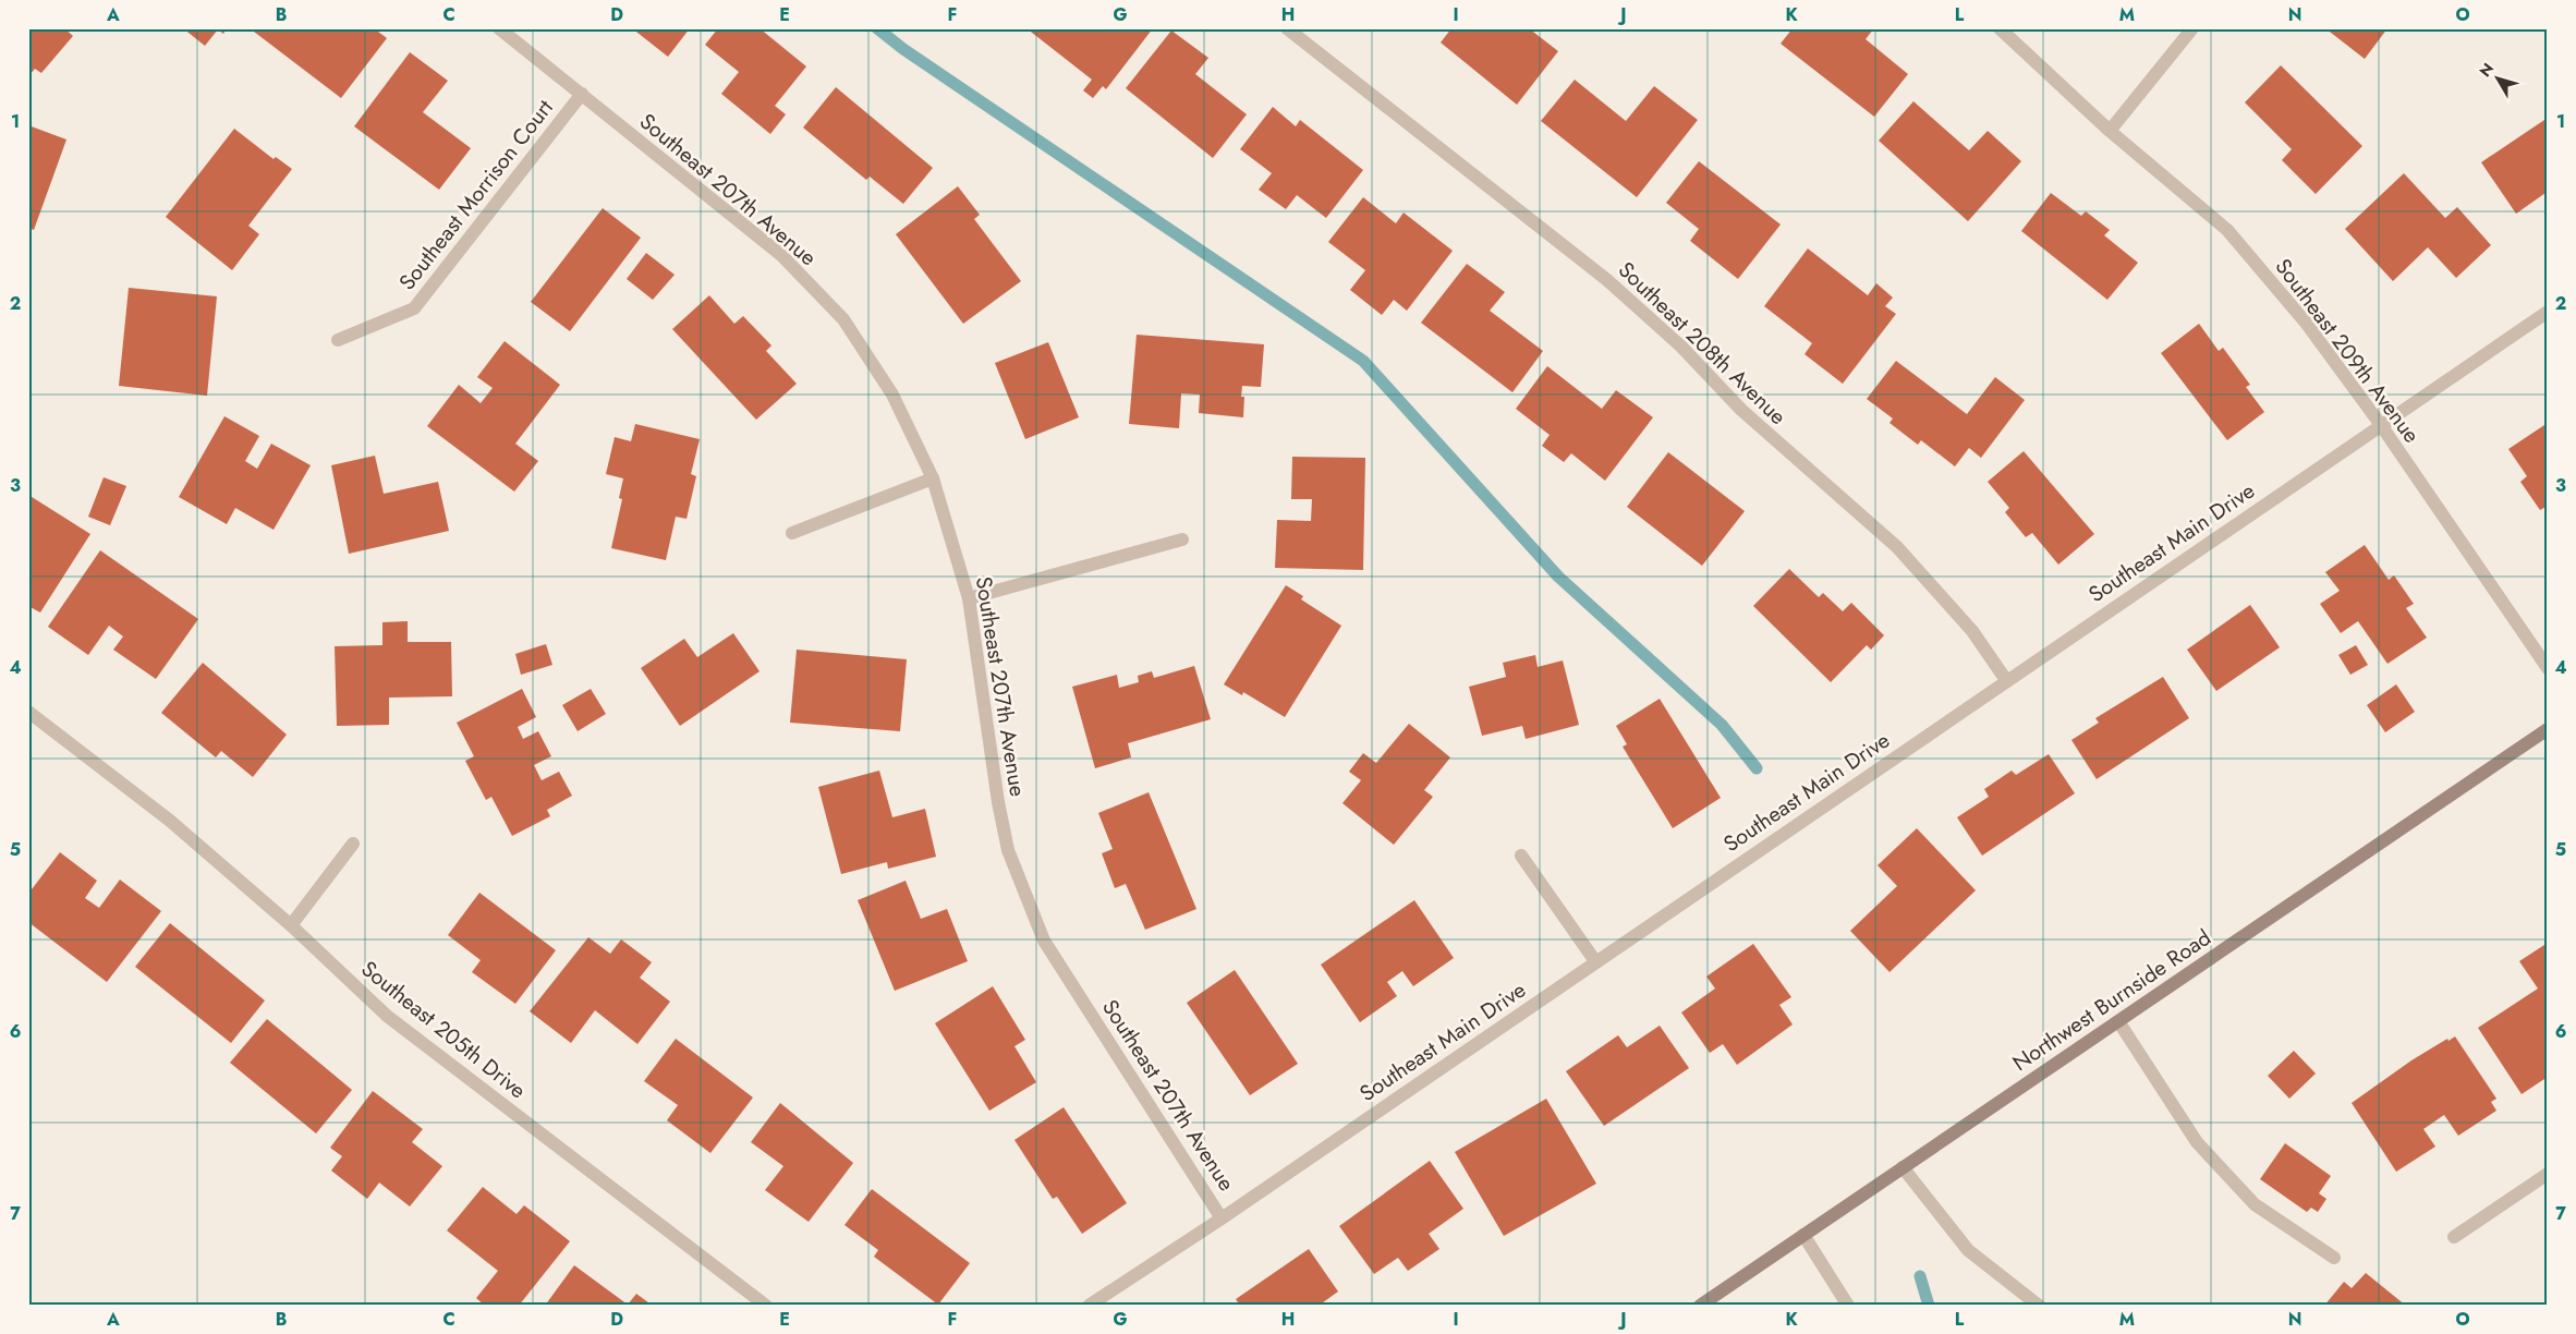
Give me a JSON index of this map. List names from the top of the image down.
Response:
{
  "streets": {
    "main road": ["Northwest Burnside Road"],
    "street": [
      "Southeast 207th Avenue",
      "Southeast Morrison Court",
      "Southeast 208th Avenue",
      "Southeast 209th Avenue",
      "Southeast Main Drive",
      "Southeast 205th Drive"
    ]
  },
  "crossings": [
    ["Southeast 207th Avenue", "Southeast Morrison Court"],
    ["Southeast 207th Avenue", "Southeast Main Drive"],
    ["Southeast 208th Avenue", "Southeast Main Drive"],
    ["Southeast 209th Avenue", "Southeast Main Drive"]
  ],
  "north": "top left",
  "grid": {
    "columns": [
      "A",
      "B",
      "C",
      "D",
      "E",
      "F",
      "G",
      "H",
      "I",
      "J",
      "K",
      "L",
      "M",
      "N",
      "O"
    ],
    "rows": [
      "1",
      "2",
      "3",
      "4",
      "5",
      "6",
      "7"
    ]
  }
}
